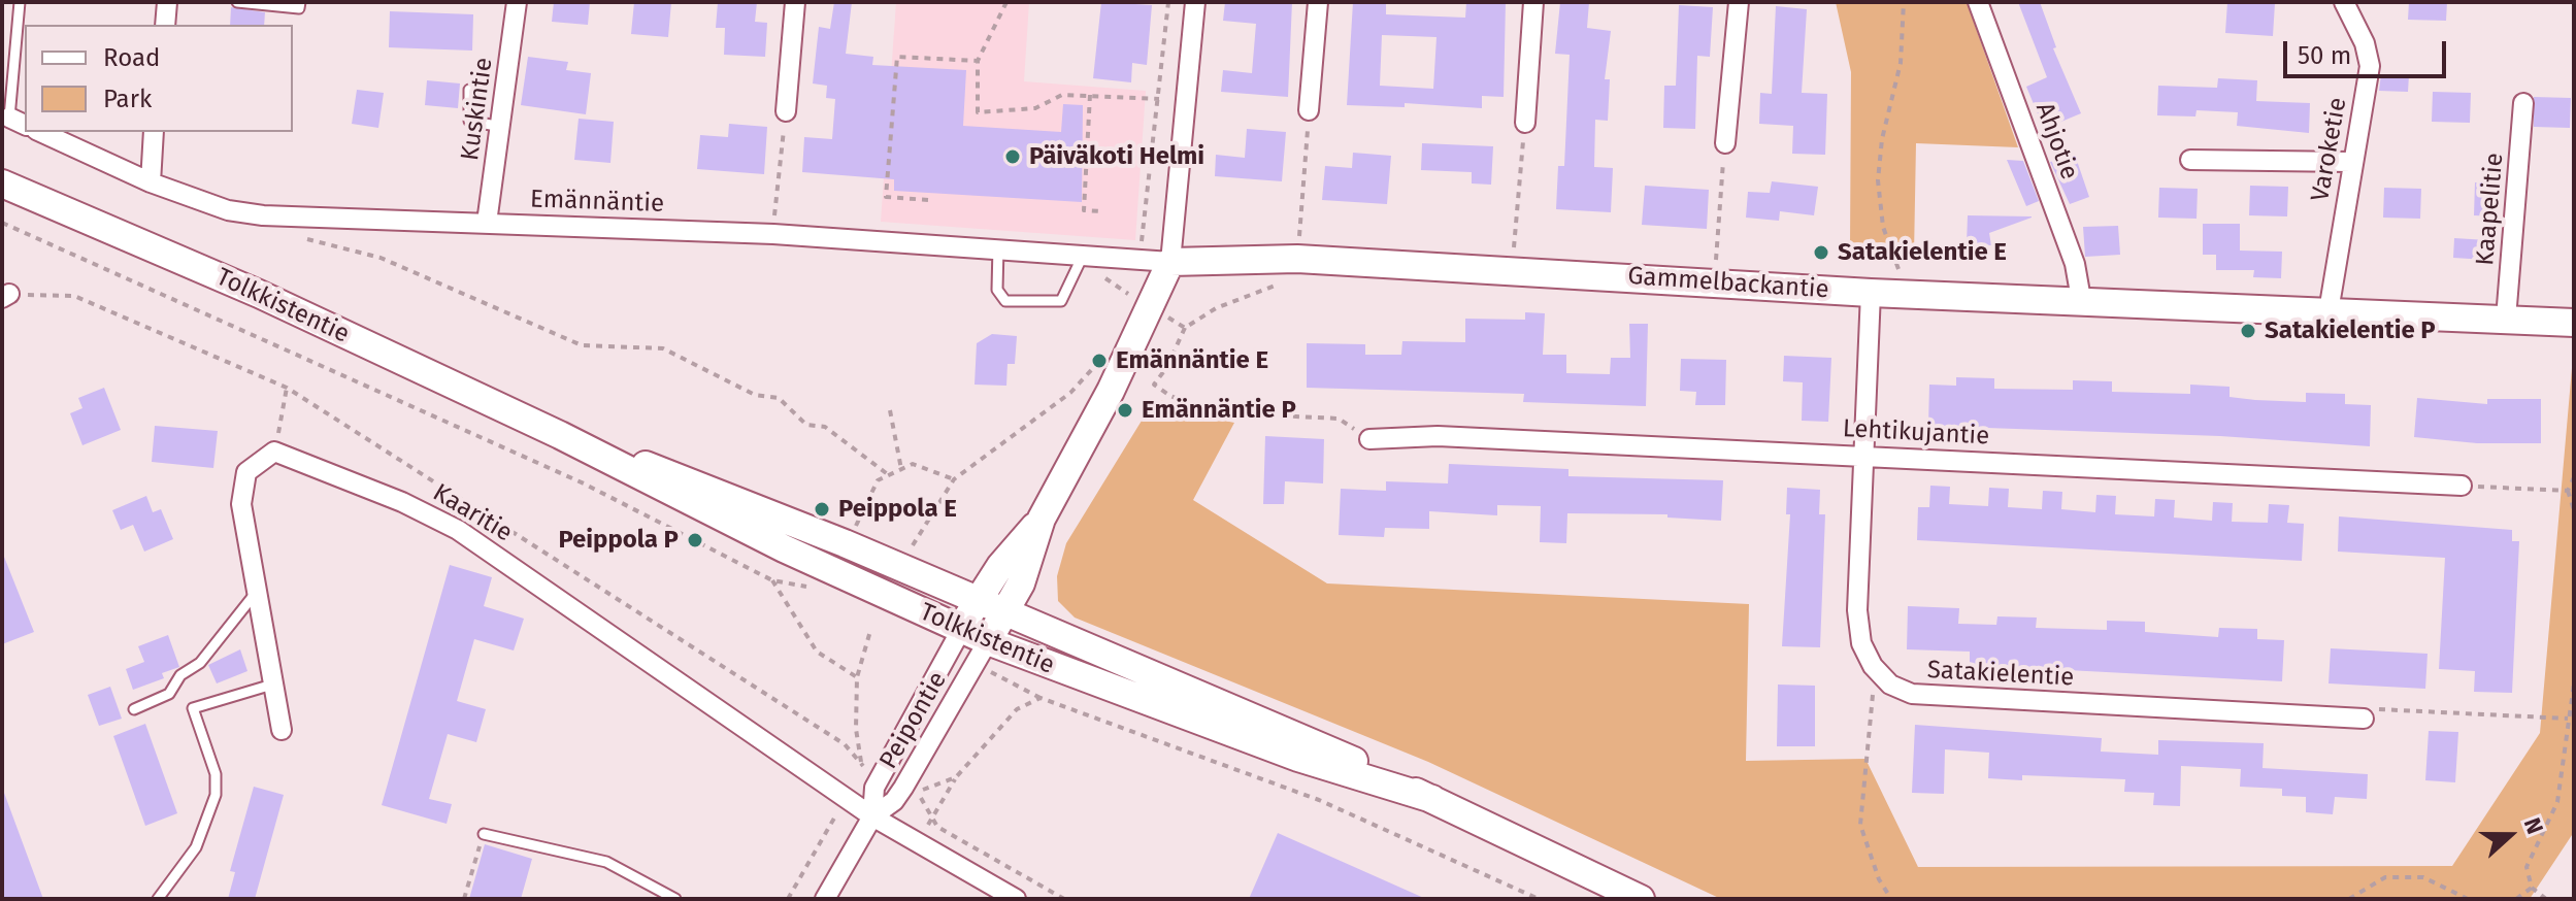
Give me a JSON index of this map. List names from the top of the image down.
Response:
{
  "streets": {
    "street": [
      "Kuskintie",
      "Ahjotie",
      "Varoketie",
      "Emännäntie",
      "Kaapelitie",
      "Gammelbackantie",
      "Tolkkistentie",
      "Lehtikujantie",
      "Kaaritie",
      "Satakielentie",
      "Peipontie"
    ]
  },
  "crossings": [
    ["Kuskintie", "Emännäntie"],
    ["Ahjotie", "Gammelbackantie"],
    ["Varoketie", "Gammelbackantie"],
    ["Emännäntie", "Gammelbackantie"],
    ["Kaapelitie", "Gammelbackantie"],
    ["Tolkkistentie", "Peipontie"],
    ["Kaaritie", "Peipontie"]
  ],
  "places": [
    "Päiväkoti Helmi",
    "Satakielentie E",
    "Satakielentie P",
    "Emännäntie E",
    "Emännäntie P",
    "Peippola E",
    "Peippola P"
  ],
  "legend": ["Road", "Park"],
  "scale_bar": "50 m",
  "north": "right"
}
